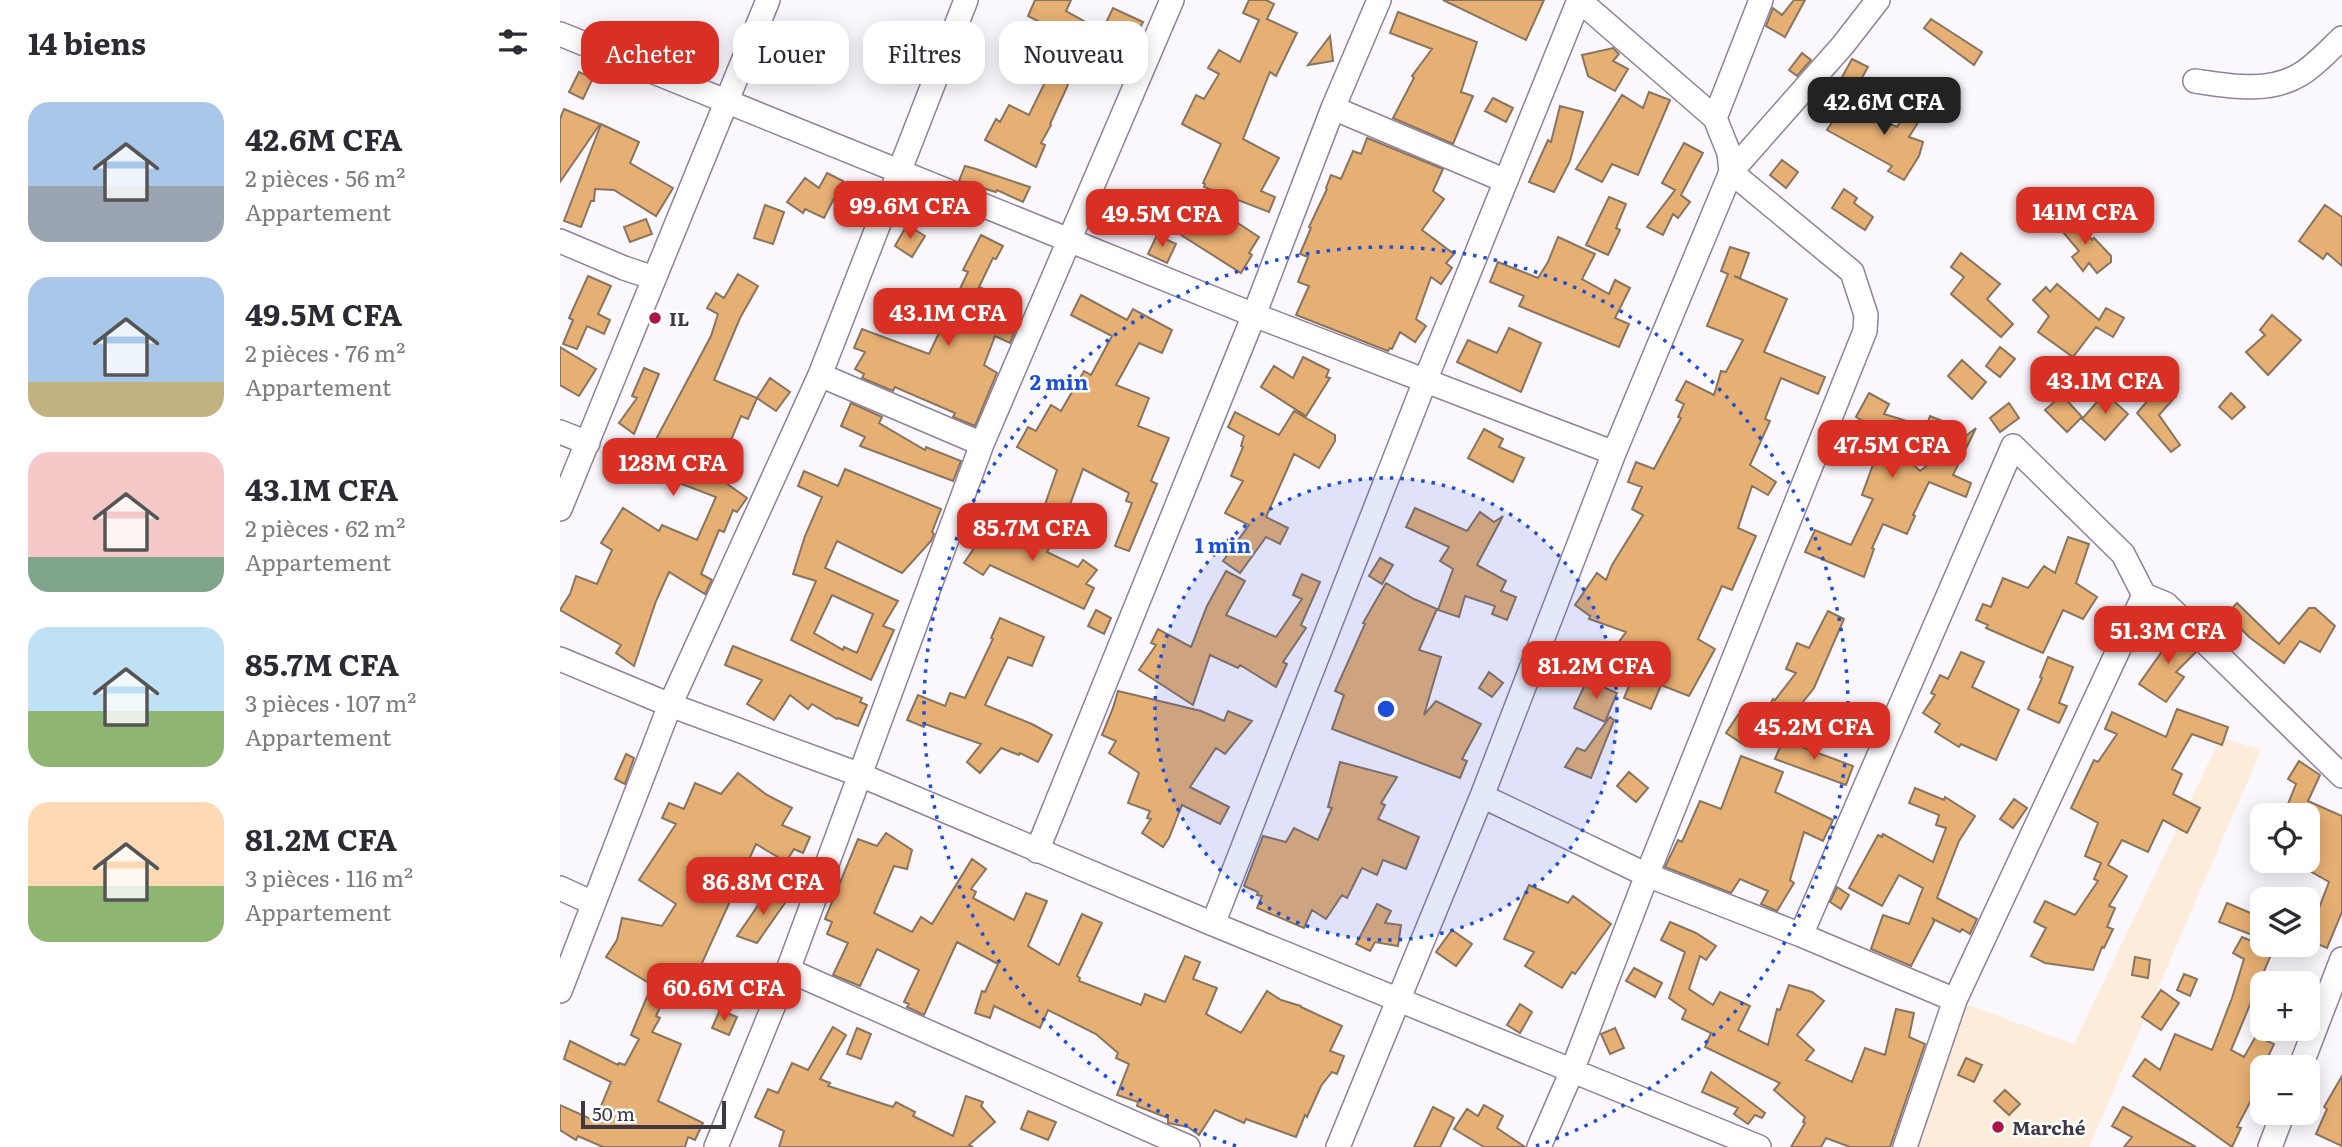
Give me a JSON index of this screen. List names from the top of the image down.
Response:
{
  "places": ["IL", "Marché"],
  "scale_bar": "50 m",
  "page": {
    "heading": "14 biens",
    "chip": [
      "Acheter",
      "Louer",
      "Filtres",
      "Nouveau"
    ],
    "price": [
      "42.6M CFA",
      "99.6M CFA",
      "141M CFA",
      "49.5M CFA",
      "43.1M CFA",
      "43.1M CFA",
      "47.5M CFA",
      "128M CFA",
      "85.7M CFA",
      "51.3M CFA",
      "81.2M CFA",
      "45.2M CFA",
      "86.8M CFA",
      "60.6M CFA"
    ],
    "list": [
      {
        "name": "42.6M CFA",
        "note": "2 pièces · 56 m² · Appartement"
      },
      {
        "name": "49.5M CFA",
        "note": "2 pièces · 76 m² · Appartement"
      },
      {
        "name": "43.1M CFA",
        "note": "2 pièces · 62 m² · Appartement"
      },
      {
        "name": "85.7M CFA",
        "note": "3 pièces · 107 m² · Appartement"
      },
      {
        "name": "81.2M CFA",
        "note": "3 pièces · 116 m² · Appartement"
      }
    ],
    "map_buttons": ["+", "−"],
    "scale": "50 m"
  },
  "rings": ["2 min", "1 min"]
}
